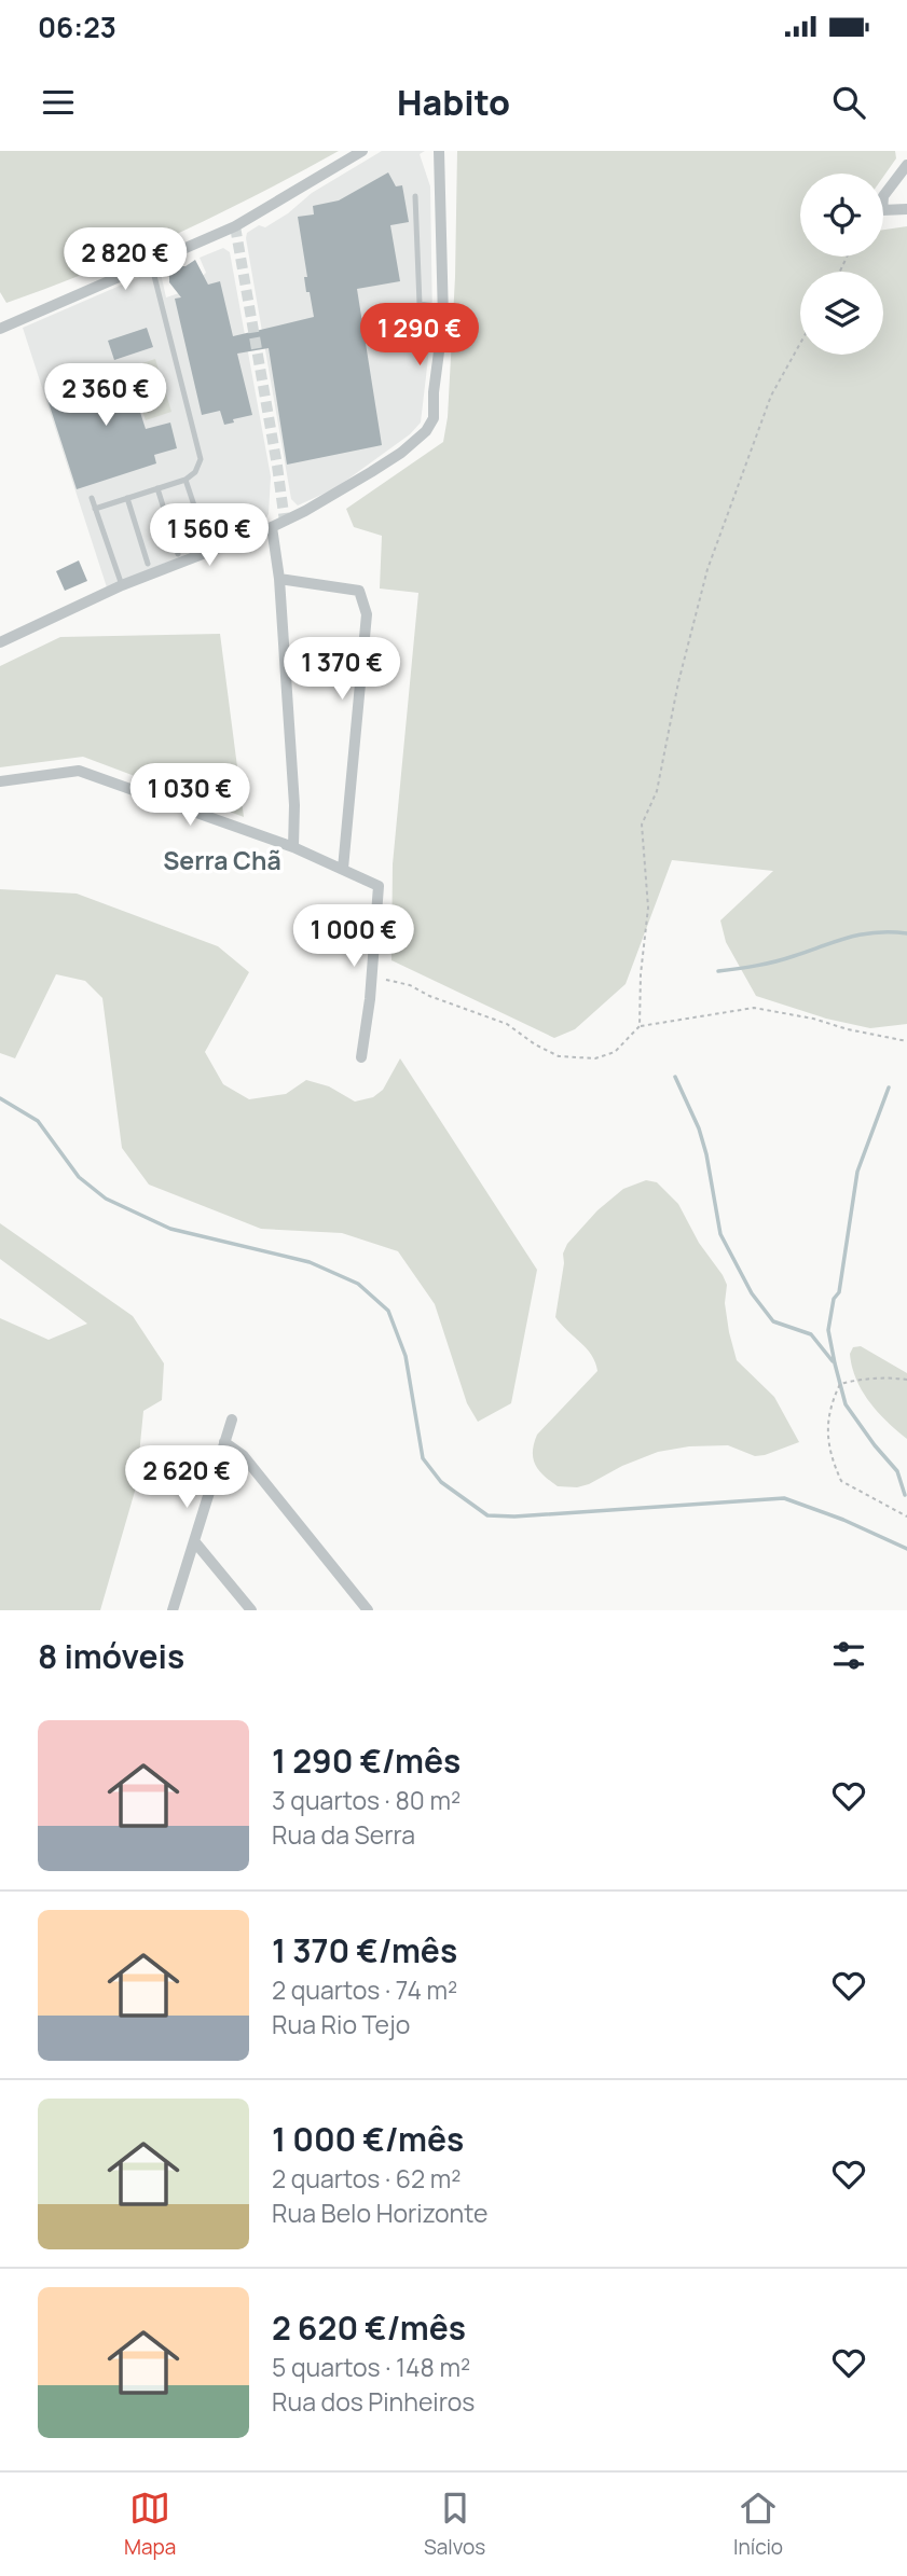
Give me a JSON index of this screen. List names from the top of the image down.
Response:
{
  "districts": ["Serra Chã"],
  "page": {
    "status": "06:23",
    "header": "Habito",
    "price": [
      "2 820 €",
      "1 290 €",
      "2 360 €",
      "1 560 €",
      "1 370 €",
      "1 030 €",
      "1 000 €",
      "2 620 €"
    ],
    "heading": "8 imóveis",
    "list": [
      {
        "name": "1 290 €/mês",
        "note": "3 quartos · 80 m² · Rua da Serra"
      },
      {
        "name": "1 370 €/mês",
        "note": "2 quartos · 74 m² · Rua Rio Tejo"
      },
      {
        "name": "1 000 €/mês",
        "note": "2 quartos · 62 m² · Rua Belo Horizonte"
      },
      {
        "name": "2 620 €/mês",
        "note": "5 quartos · 148 m² · Rua dos Pinheiros"
      }
    ],
    "tabs": ["Mapa", "Salvos", "Início"]
  }
}
